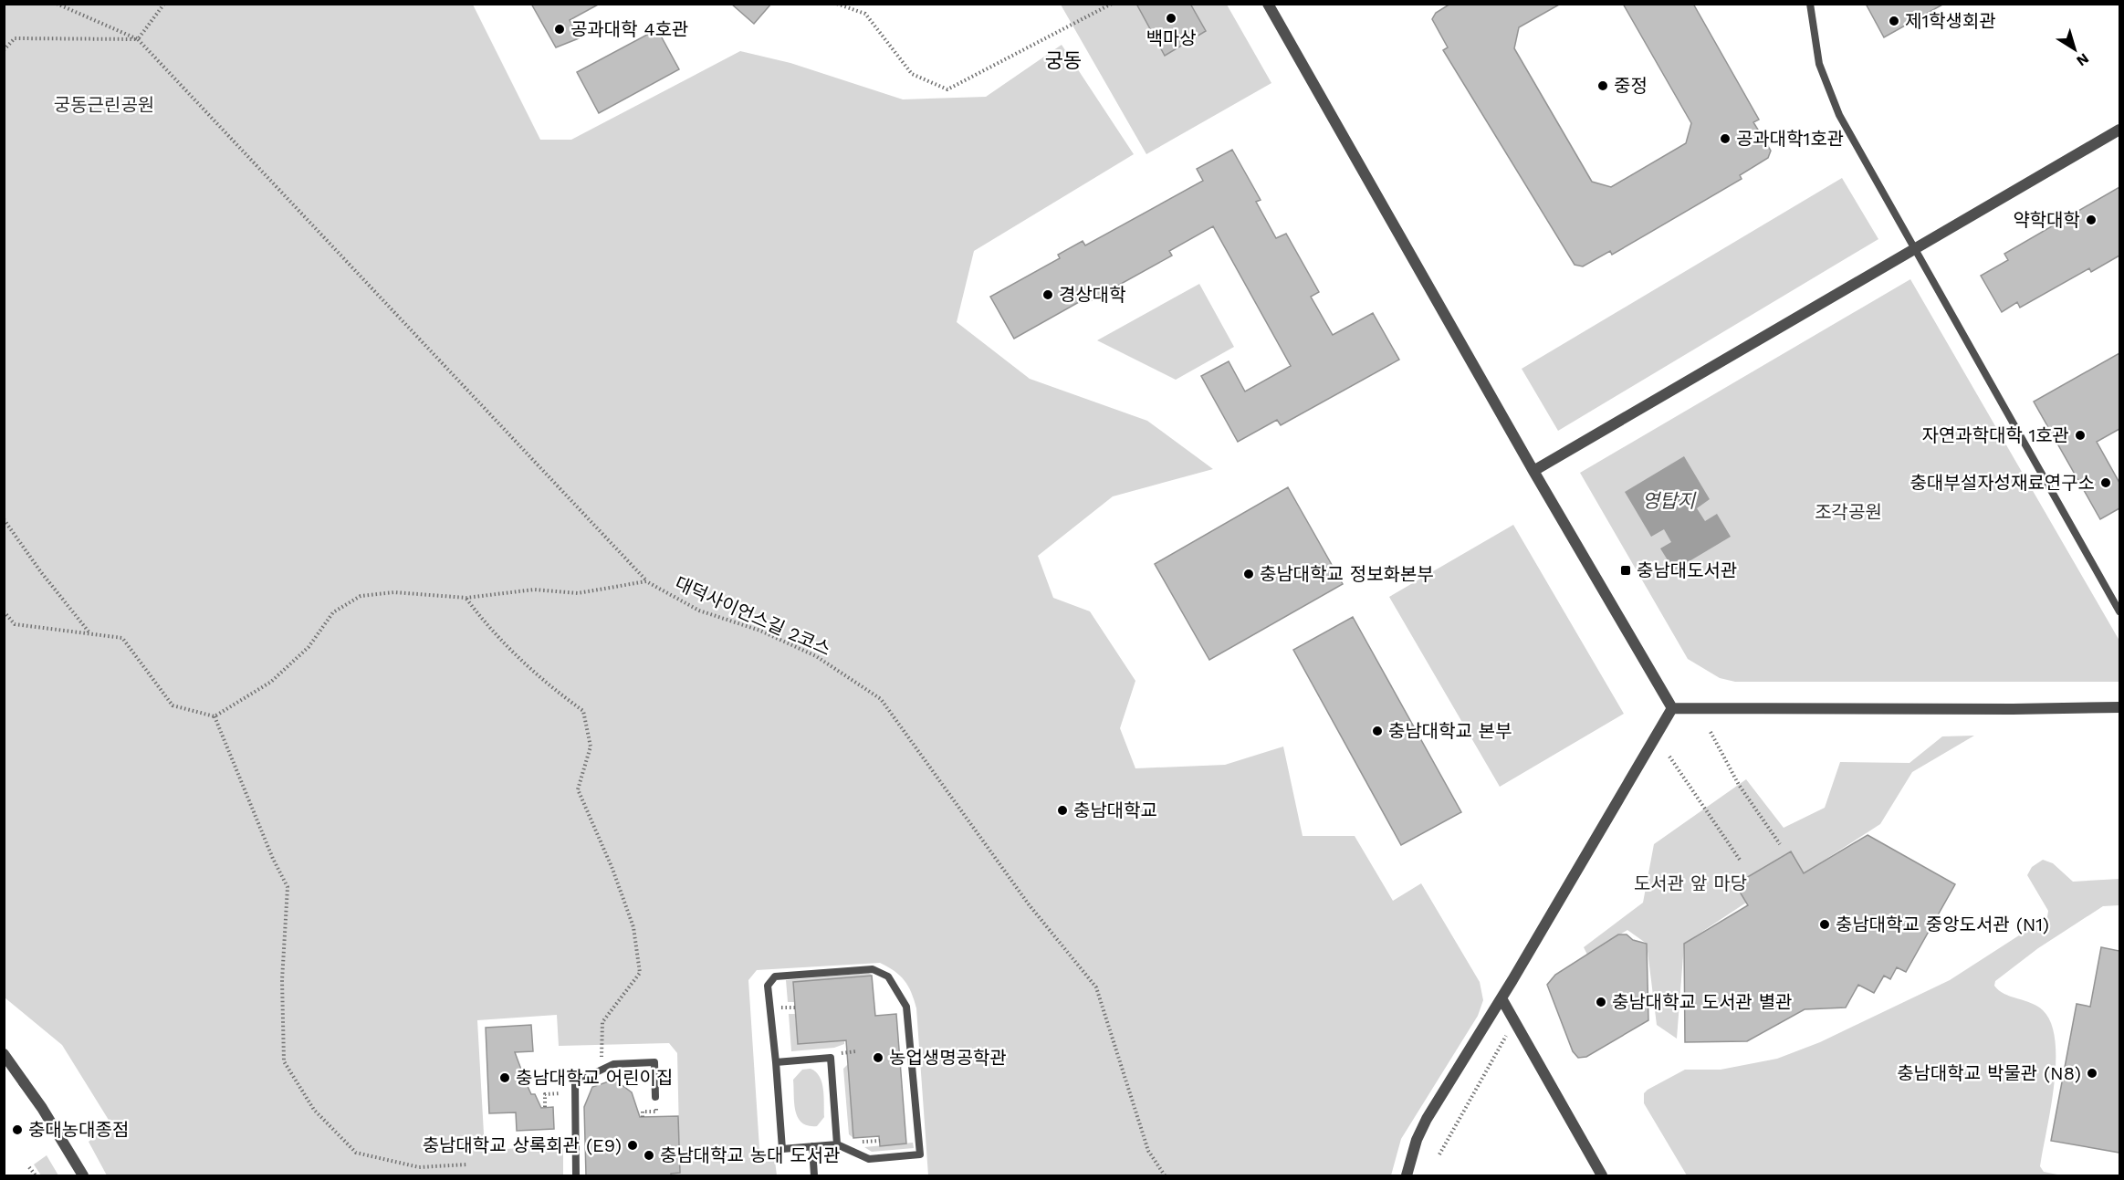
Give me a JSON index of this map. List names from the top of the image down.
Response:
{
  "streets": {
    "path": ["대덕사이언스길 2코스"]
  },
  "districts": ["궁동"],
  "water": ["영탑지"],
  "parks": ["궁동근린공원", "조각공원", "도서관 앞 마당"],
  "places": {
    "other": [
      "백마상",
      "제1학생회관",
      "공과대학 4호관",
      "중정",
      "공과대학1호관",
      "약학대학",
      "경상대학",
      "자연과학대학 1호관",
      "충대부설자성재료연구소",
      "충남대학교 정보화본부",
      "충남대학교 본부",
      "충남대학교",
      "충남대학교 중앙도서관 (N1)",
      "충남대학교 도서관 별관",
      "농업생명공학관",
      "충남대학교 박물관 (N8)",
      "충남대학교 어린이집",
      "충대농대종점",
      "충남대학교 상록회관 (E9)",
      "충남대학교 농대 도서관"
    ],
    "transit": ["충남대도서관"]
  },
  "north": "bottom right"
}
